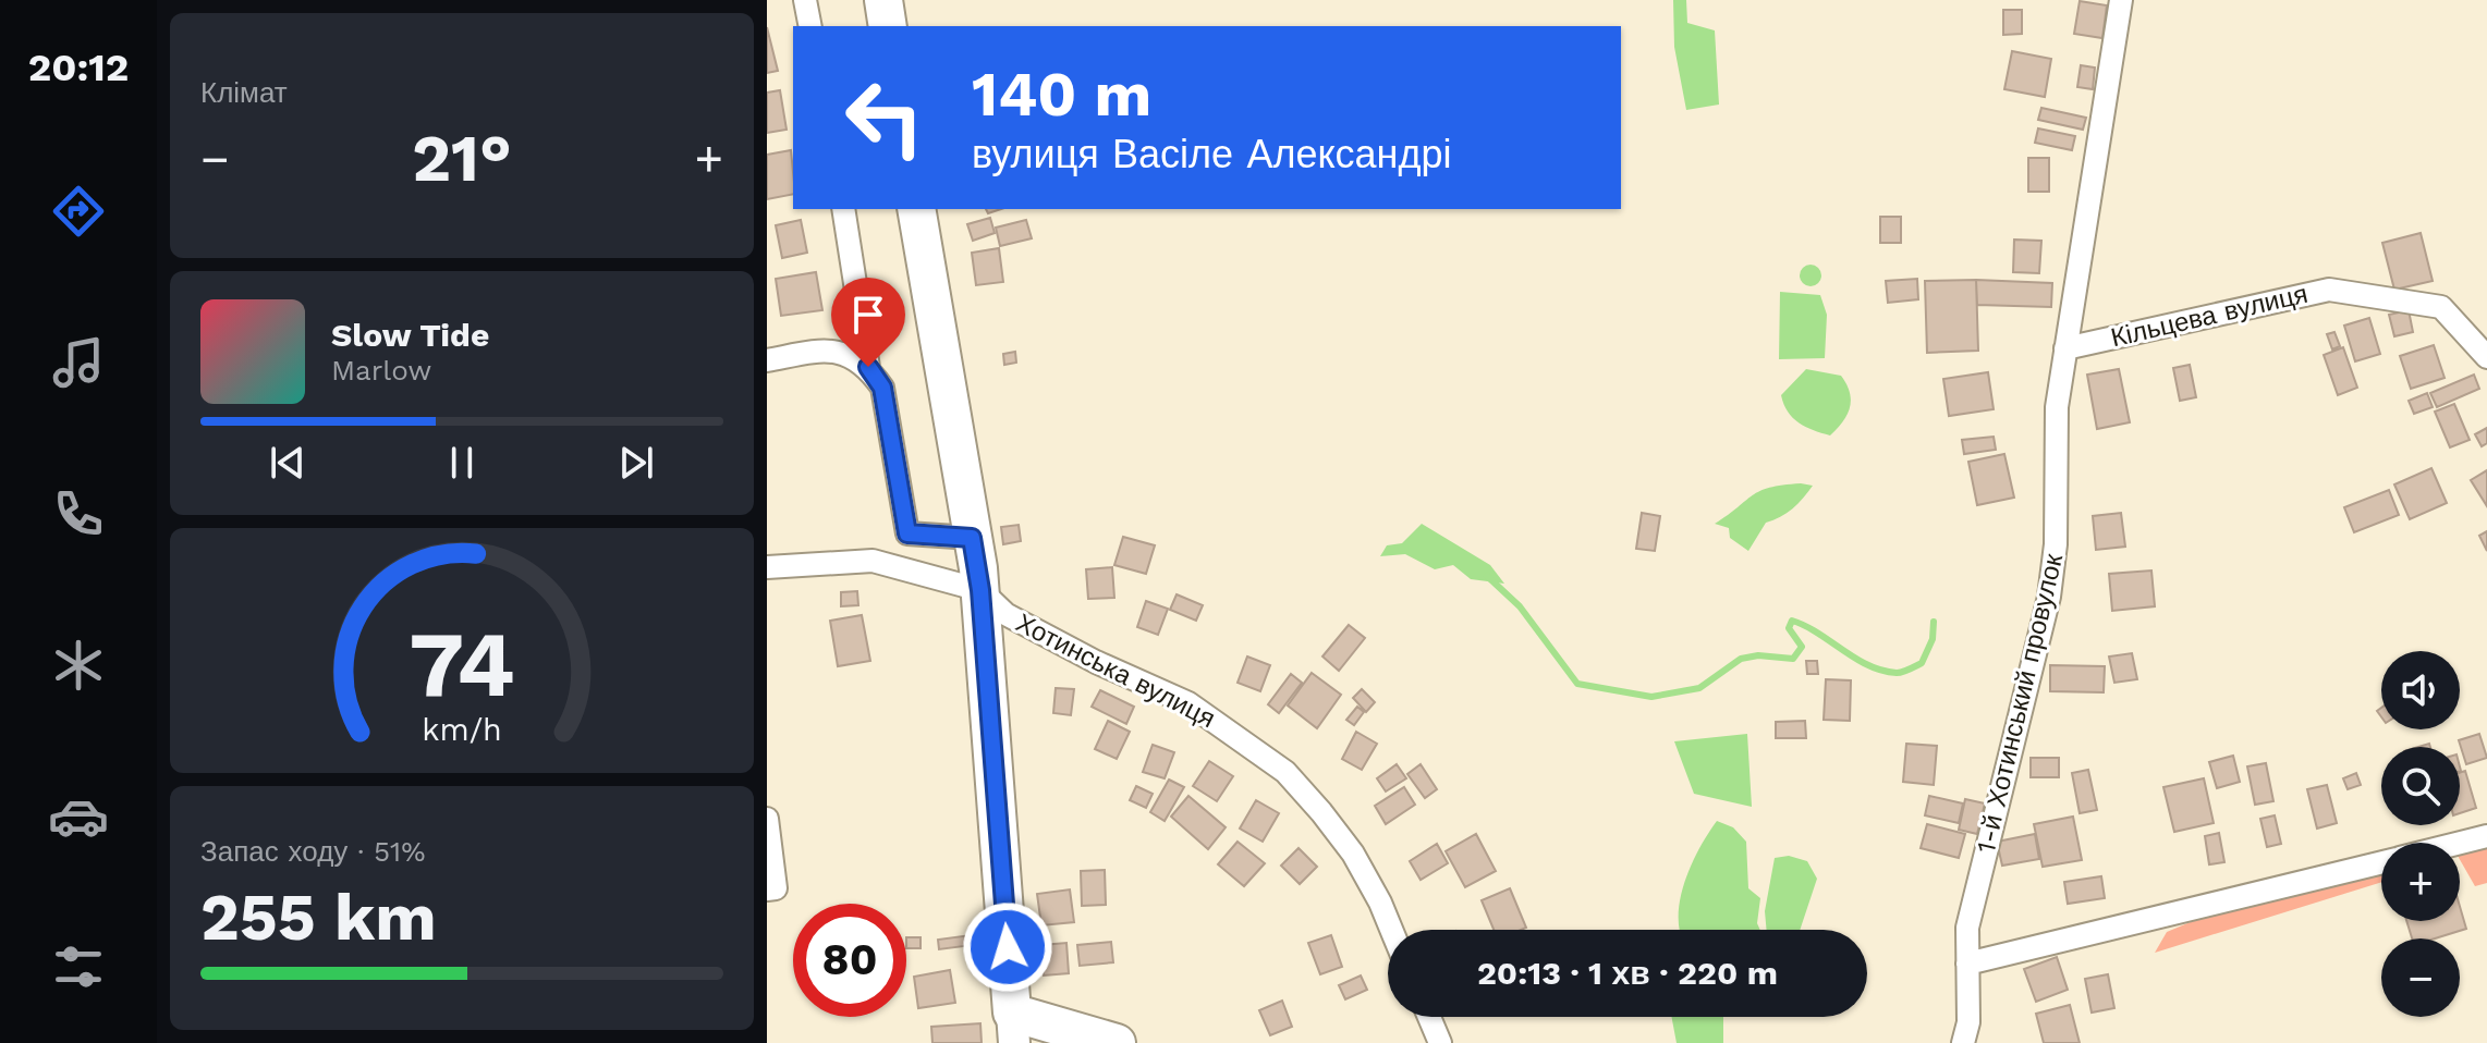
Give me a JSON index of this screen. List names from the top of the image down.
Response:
{
  "streets": {
    "street": ["Кільцева вулиця", "Хотинська вулиця", "1-й Хотинський провулок"]
  },
  "crossings": [
    ["Кільцева вулиця", "1-й Хотинський провулок"]
  ],
  "page": {
    "tabs": "20:12",
    "tile": [
      "Клімат",
      ["Запас ходу · 51%", "255 km"]
    ],
    "turn": ["140 m", "вулиця Васіле Александрі"],
    "heat": ["−", "21°", "+"],
    "song": ["Slow Tide", "Marlow"],
    "map_buttons": ["+", "−"],
    "limit": "80",
    "trip": "20:13 · 1 хв · 220 m",
    "gauge": ["74", "km/h"]
  }
}
